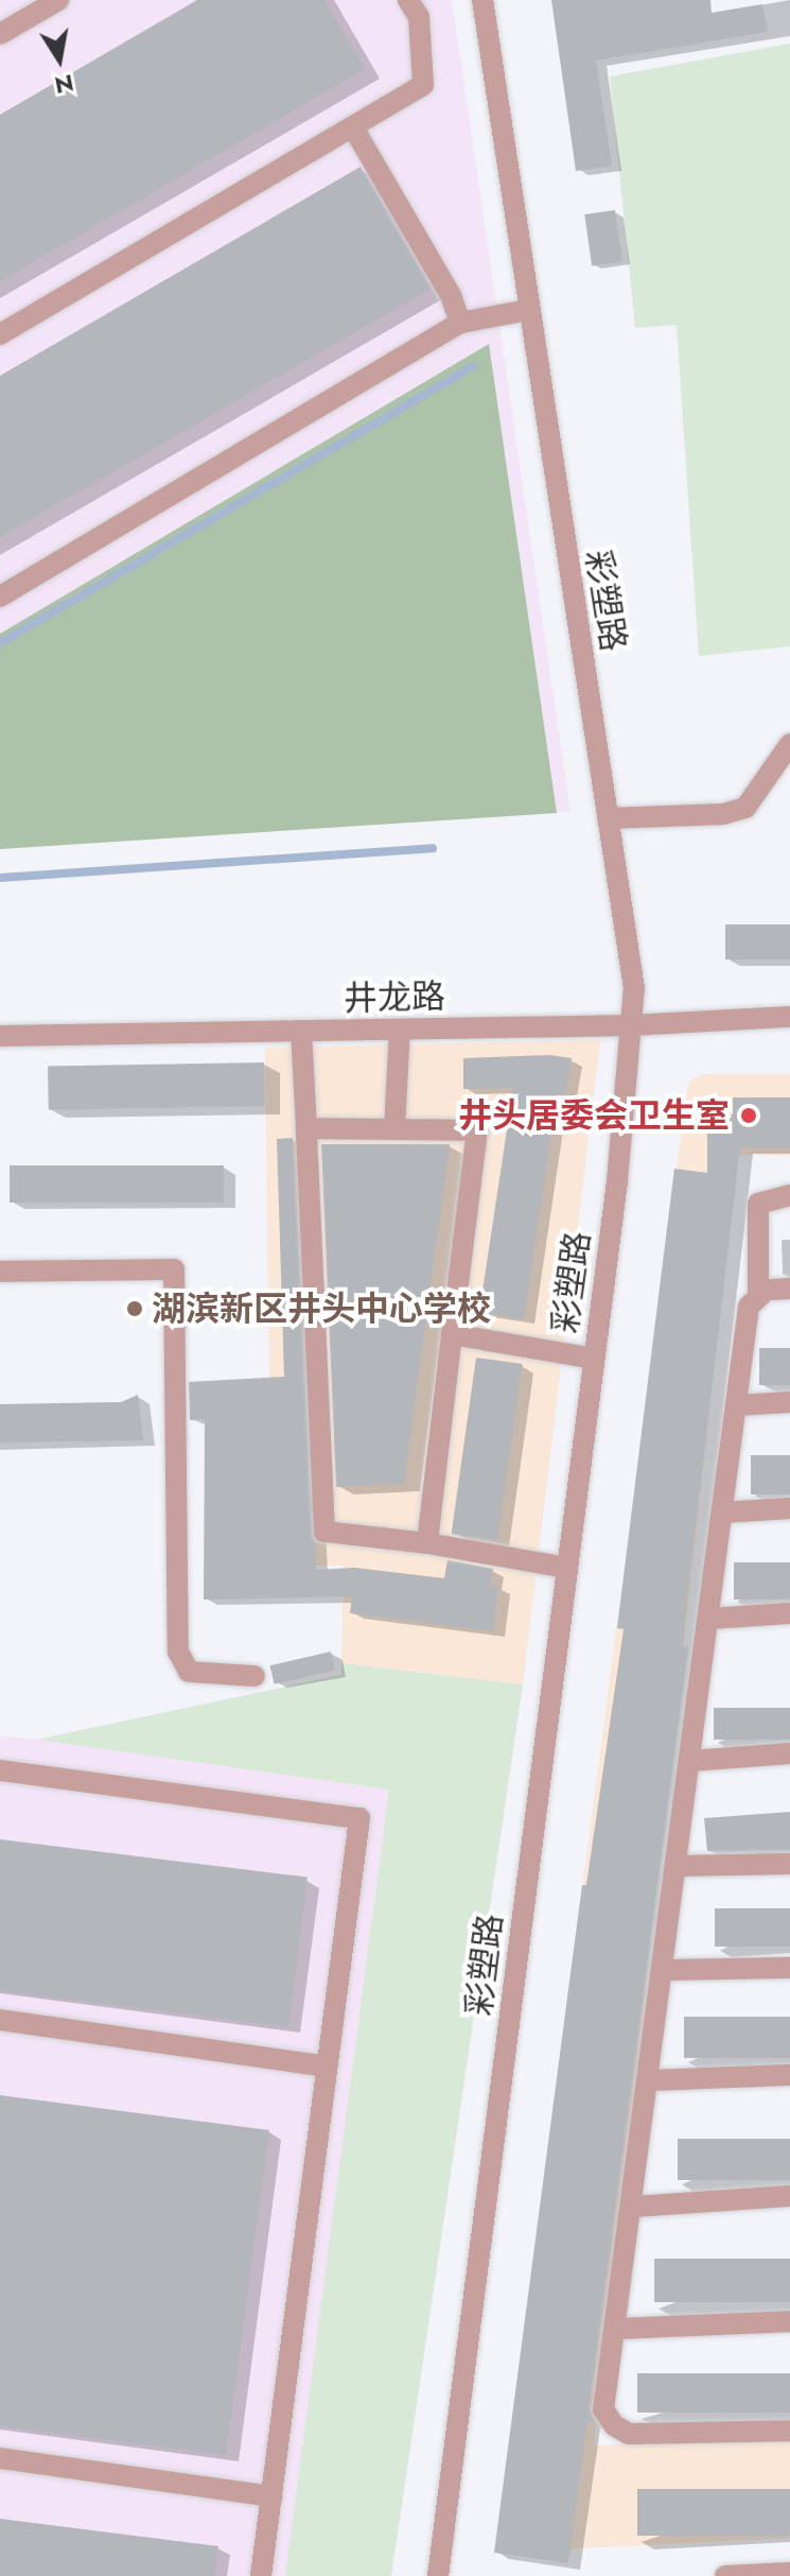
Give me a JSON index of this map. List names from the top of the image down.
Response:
{
  "streets": {
    "street": ["彩塑路", "井龙路"]
  },
  "crossings": [
    ["彩塑路", "井龙路"]
  ],
  "places": ["井头居委会卫生室", "湖滨新区井头中心学校"],
  "north": "bottom"
}
